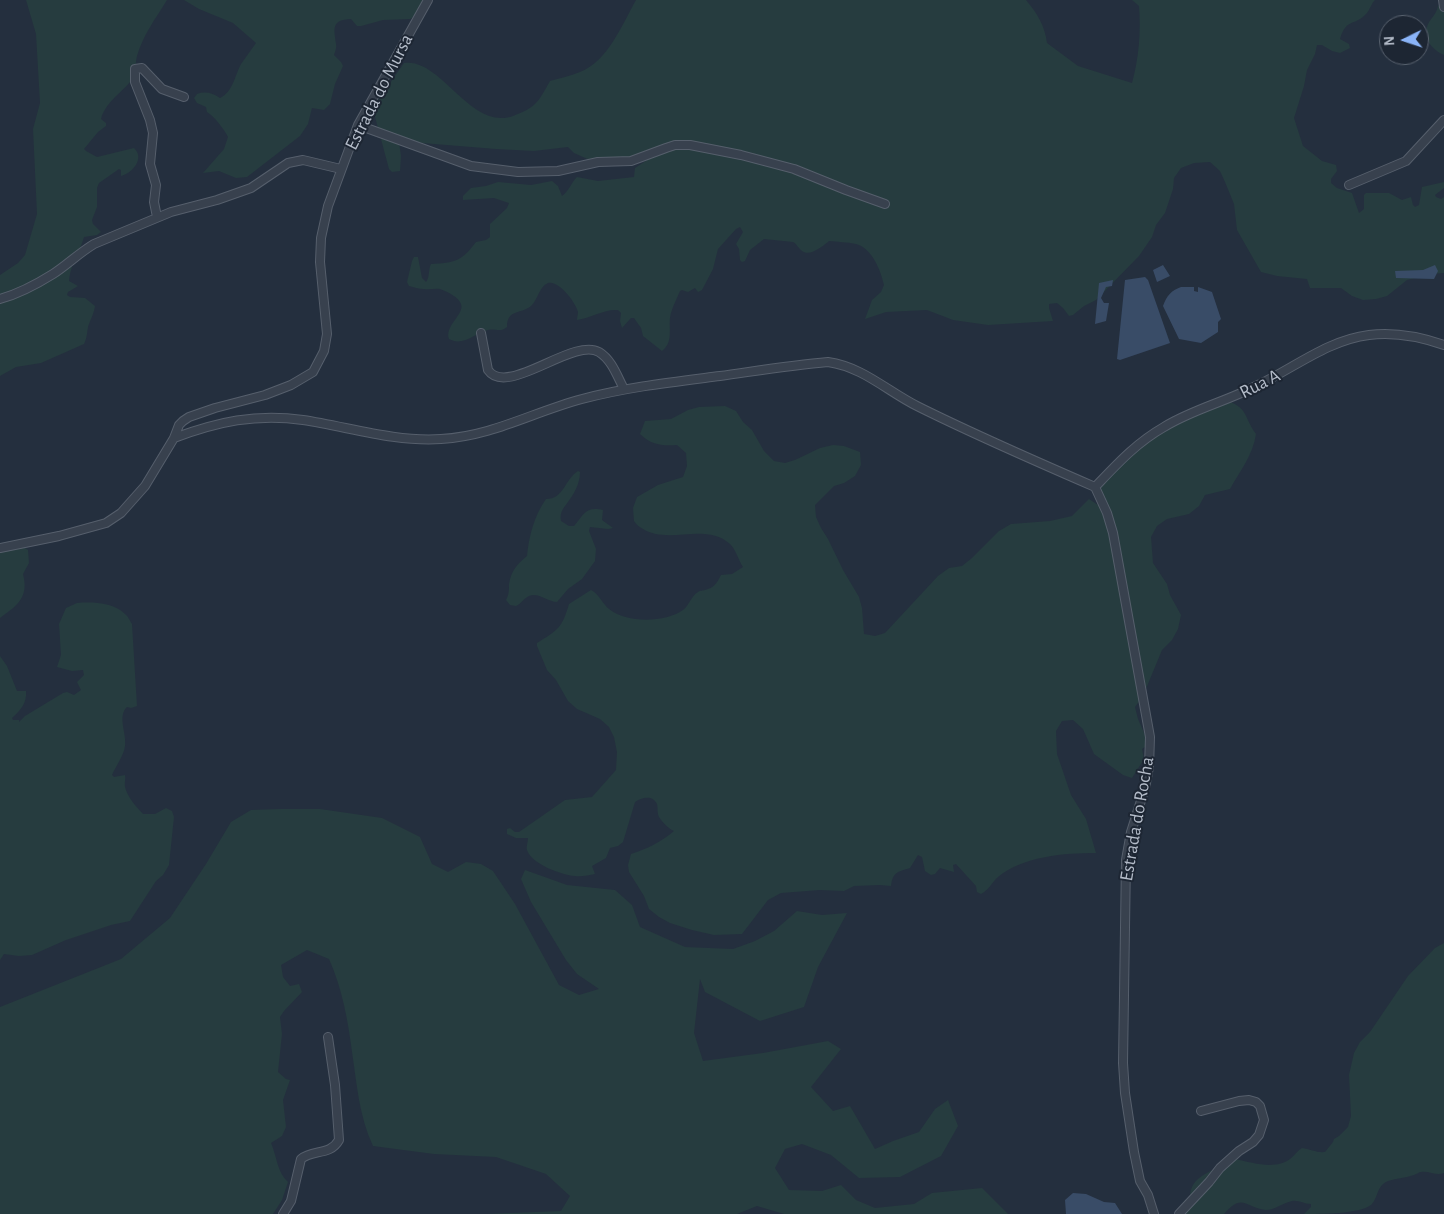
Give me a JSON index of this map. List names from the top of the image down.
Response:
{
  "streets": {
    "street": ["Estrada do Mursa", "Rua A", "Estrada do Rocha"]
  },
  "crossings": [
    ["Rua A", "Estrada do Rocha"]
  ],
  "north": "left"
}
